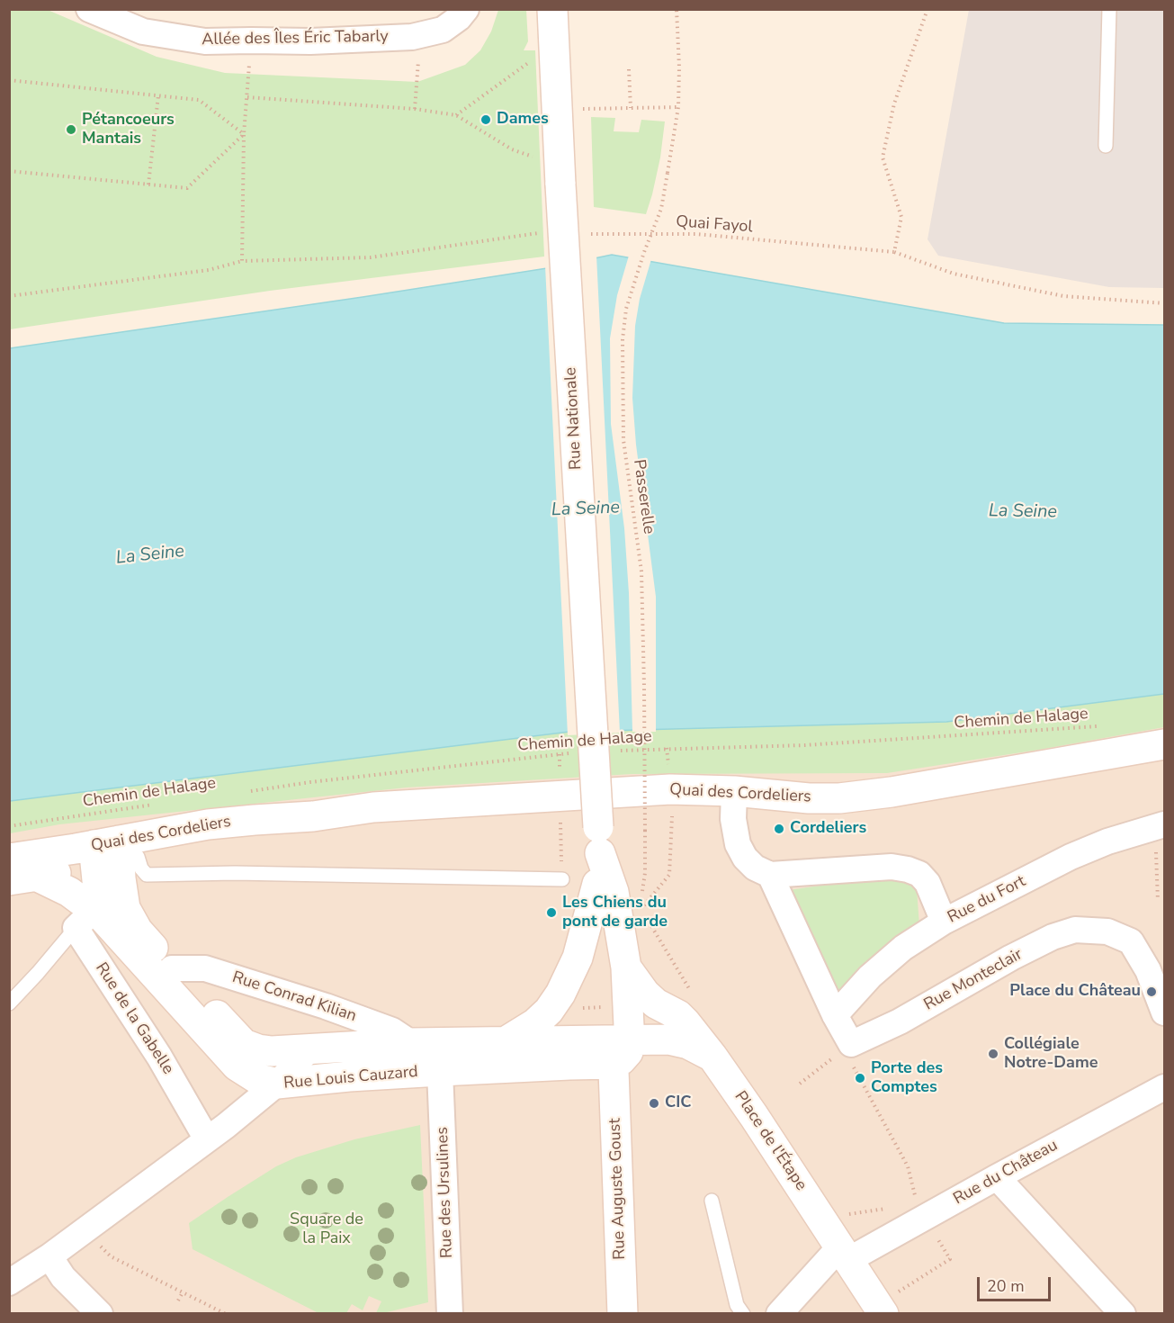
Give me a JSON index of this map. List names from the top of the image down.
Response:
{
  "streets": {
    "main road": [
      "Rue Nationale",
      "Quai des Cordeliers",
      "Rue Conrad Kilian",
      "Rue Louis Cauzard",
      "Place de l'Étape",
      "Rue Auguste Goust"
    ],
    "street": [
      "Allée des Îles Éric Tabarly",
      "Rue du Fort",
      "Rue Monteclair",
      "Rue de la Gabelle",
      "Rue du Château",
      "Rue des Ursulines"
    ],
    "path": ["Quai Fayol", "Passerelle", "Chemin de Halage"]
  },
  "crossings": [
    ["Rue Nationale", "Rue Auguste Goust"],
    ["Quai des Cordeliers", "Rue Conrad Kilian"],
    ["Rue Conrad Kilian", "Rue Louis Cauzard"],
    ["Rue Conrad Kilian", "Place de l'Étape"],
    ["Rue Conrad Kilian", "Rue Auguste Goust"],
    ["Rue de la Gabelle", "Rue Louis Cauzard"],
    ["Rue Louis Cauzard", "Place de l'Étape"],
    ["Rue Louis Cauzard", "Rue Auguste Goust"],
    ["Rue Louis Cauzard", "Rue des Ursulines"],
    ["Place de l'Étape", "Rue du Château"],
    ["Place de l'Étape", "Rue Auguste Goust"]
  ],
  "water": ["La Seine"],
  "parks": ["Square de la Paix"],
  "places": [
    "Dames",
    "Pétancoeurs Mantais",
    "Cordeliers",
    "Les Chiens du pont de garde",
    "Place du Château",
    "Collégiale Notre-Dame",
    "Porte des Comptes",
    "CIC"
  ],
  "scale_bar": "20 m"
}
